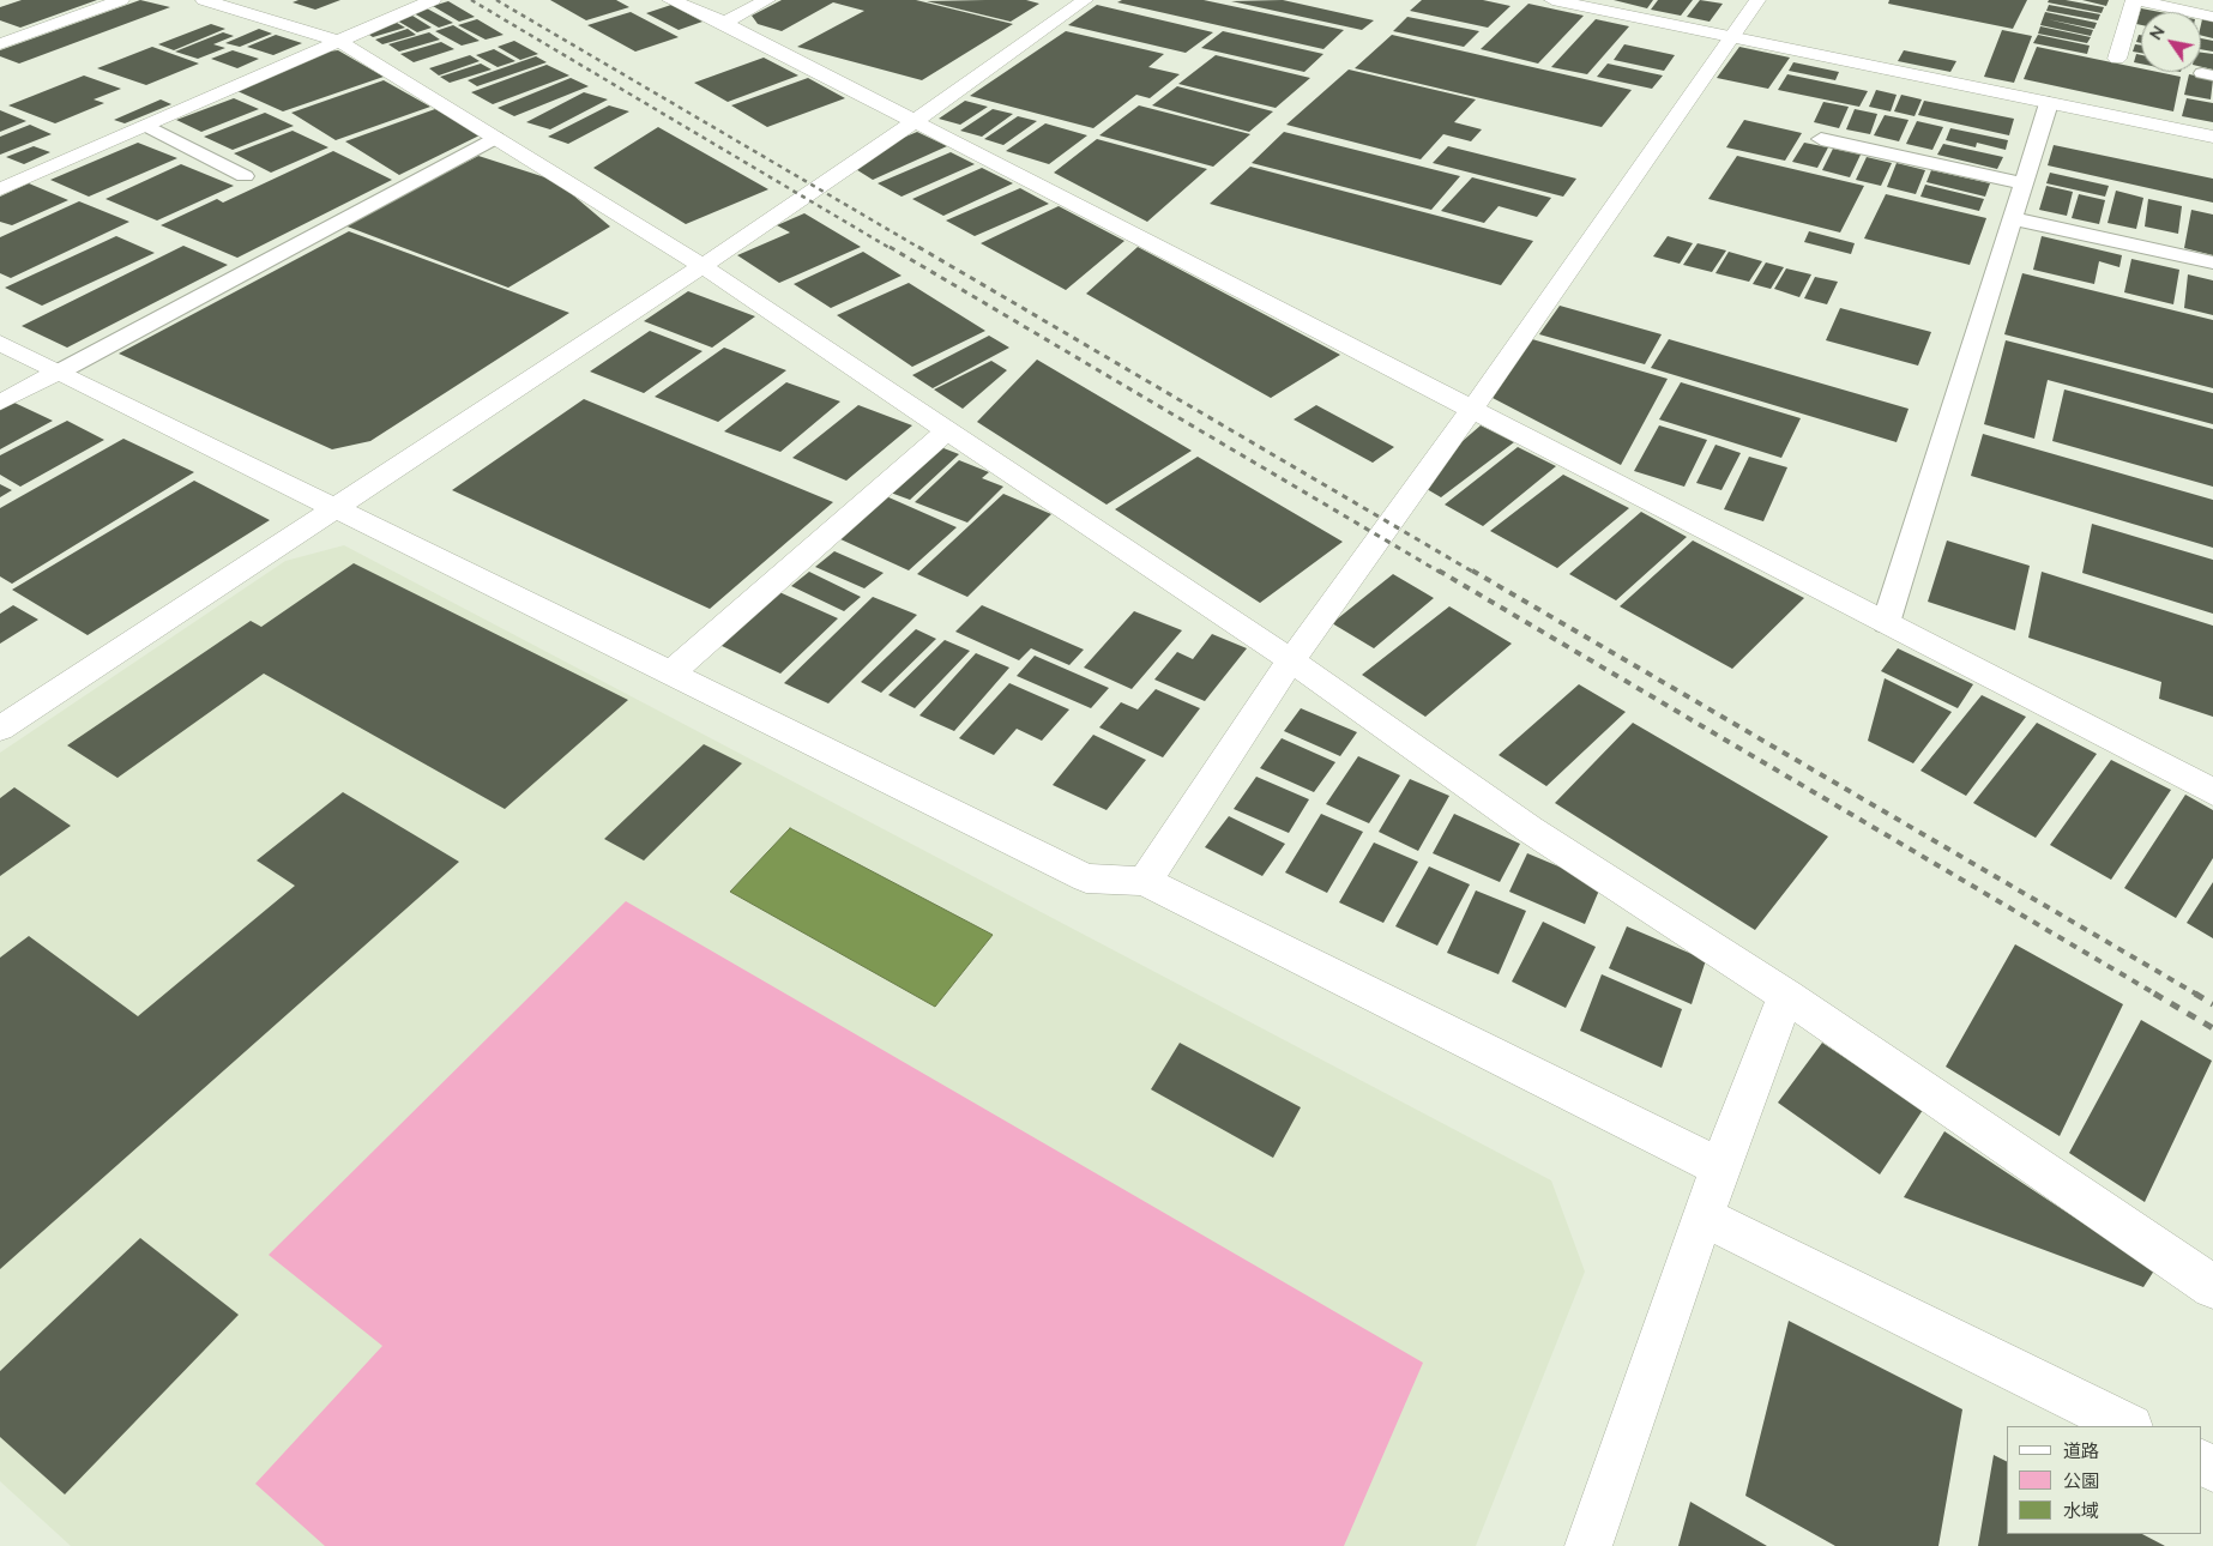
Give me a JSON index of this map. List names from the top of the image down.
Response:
{
  "legend": ["道路", "公園", "水域"],
  "north": "top left"
}
